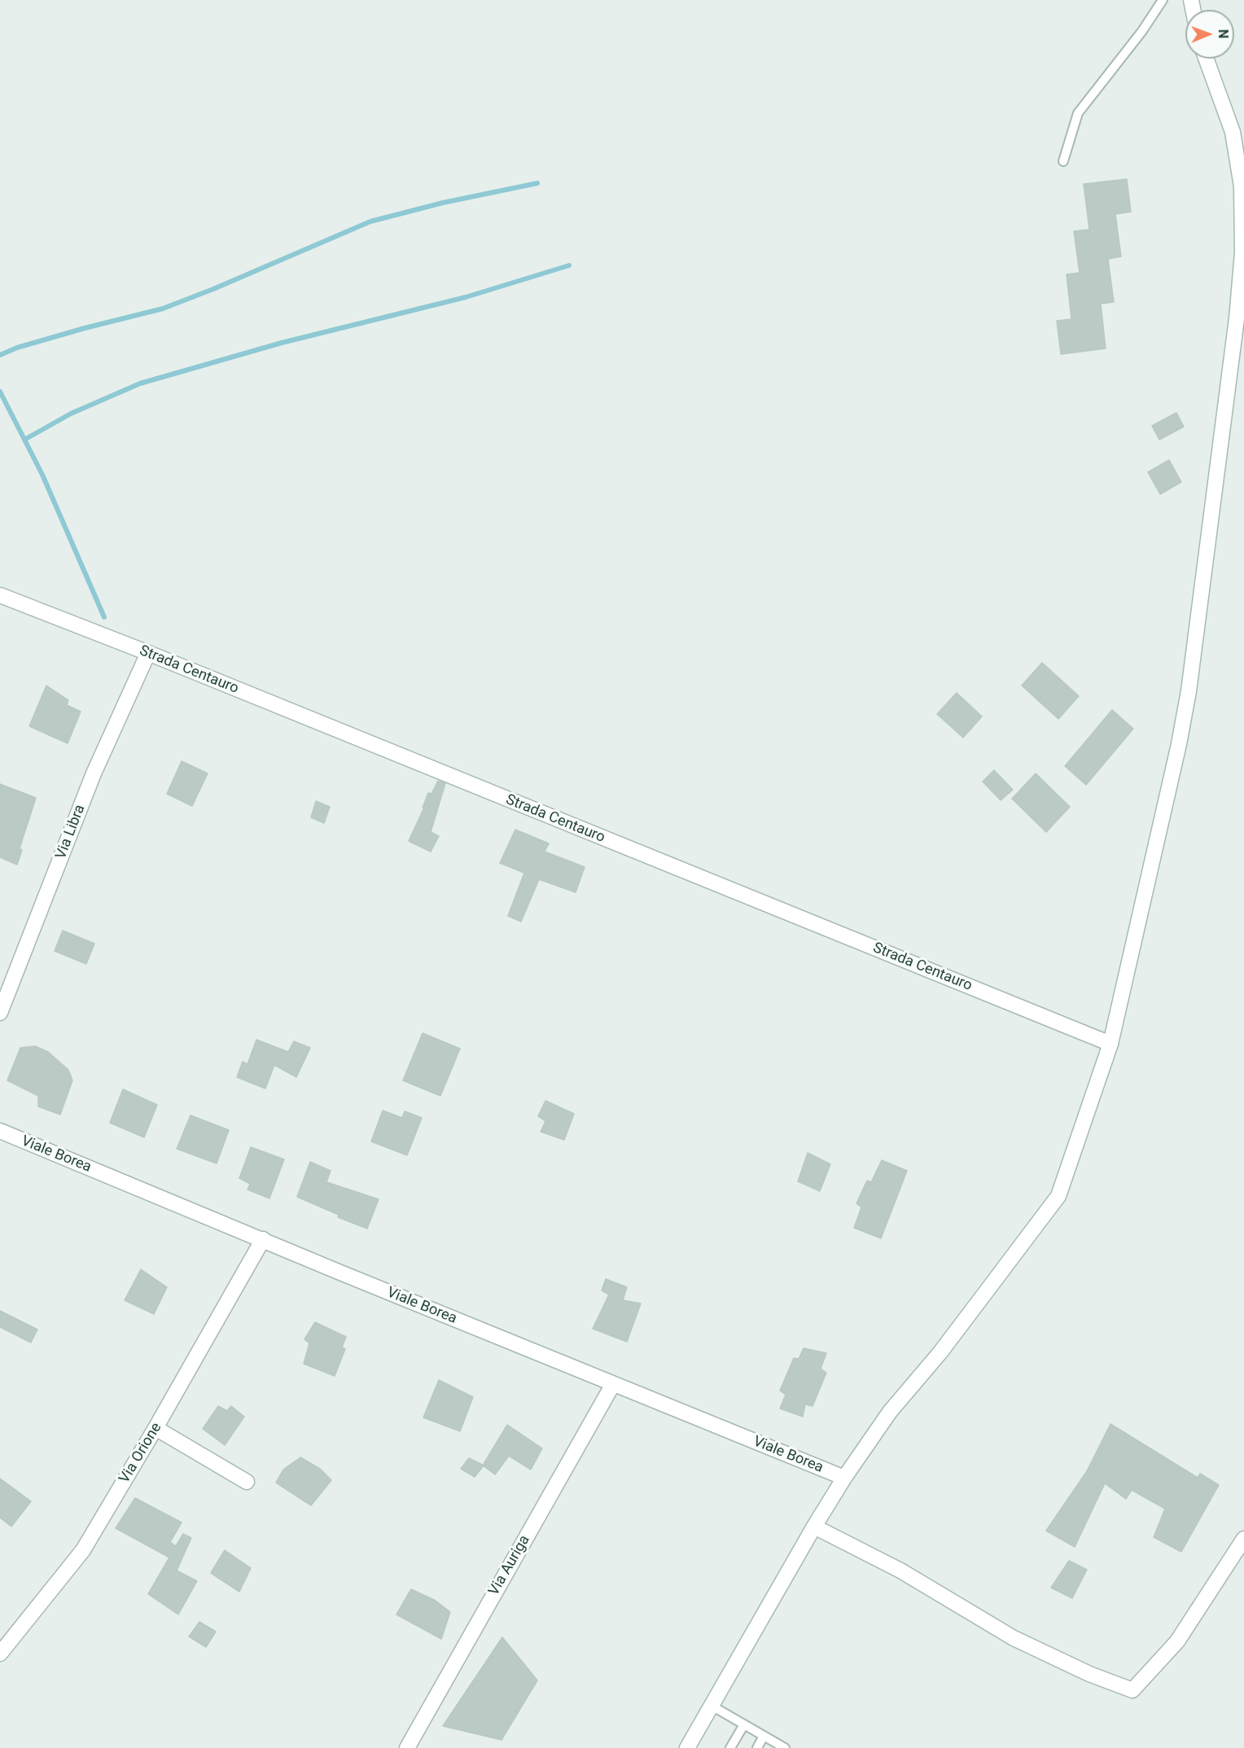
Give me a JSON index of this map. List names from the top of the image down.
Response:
{
  "streets": {
    "street": [
      "Strada Centauro",
      "Via Libra",
      "Viale Borea",
      "Via Orione",
      "Via Auriga"
    ]
  },
  "crossings": [
    ["Strada Centauro", "Via Libra"],
    ["Viale Borea", "Via Orione"],
    ["Viale Borea", "Via Auriga"]
  ],
  "north": "right"
}
